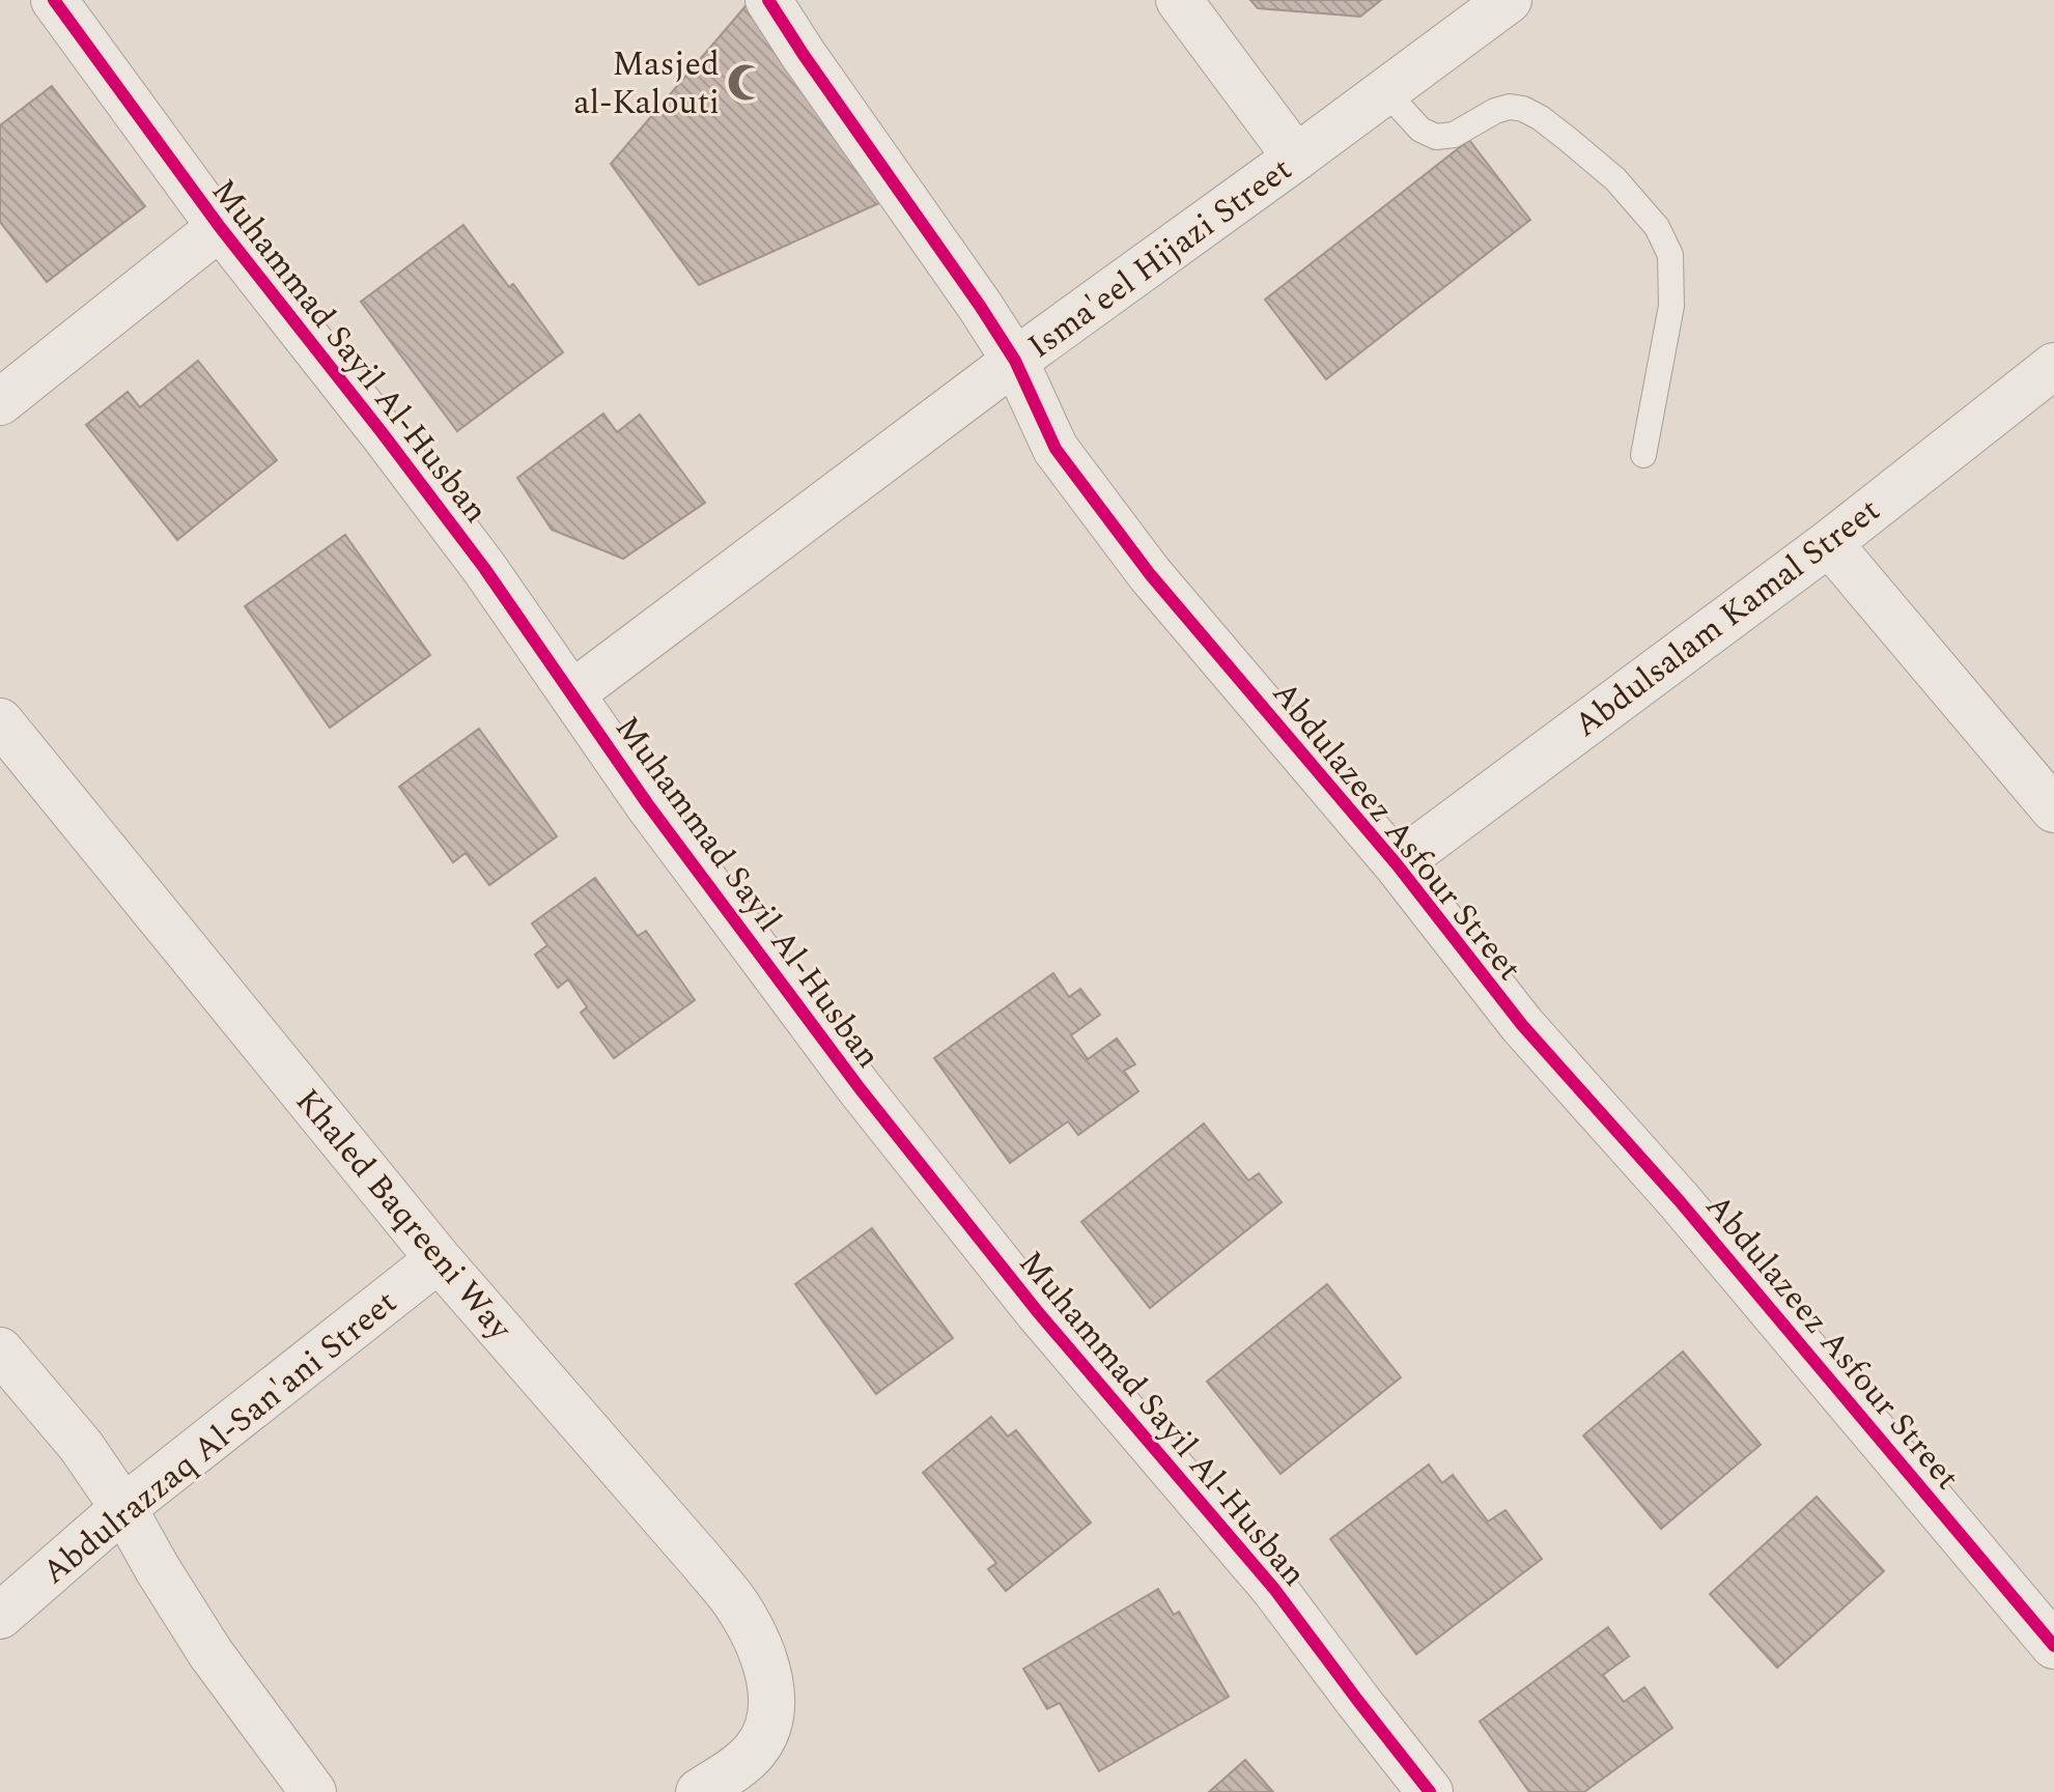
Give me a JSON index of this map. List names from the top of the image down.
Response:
{
  "streets": {
    "street": [
      "Isma'eel Hijazi Street",
      "Muhammad Sayil Al-Husban",
      "Abdulsalam Kamal Street",
      "Abdulazeez Asfour Street",
      "Khaled Baqreeni Way",
      "Abdulrazzaq Al-San'ani Street"
    ]
  },
  "crossings": [
    ["Isma'eel Hijazi Street", "Muhammad Sayil Al-Husban"],
    ["Isma'eel Hijazi Street", "Abdulazeez Asfour Street"],
    ["Abdulsalam Kamal Street", "Abdulazeez Asfour Street"],
    ["Khaled Baqreeni Way", "Abdulrazzaq Al-San'ani Street"]
  ],
  "places": {
    "mosque": ["Masjed al-Kalouti"]
  }
}
